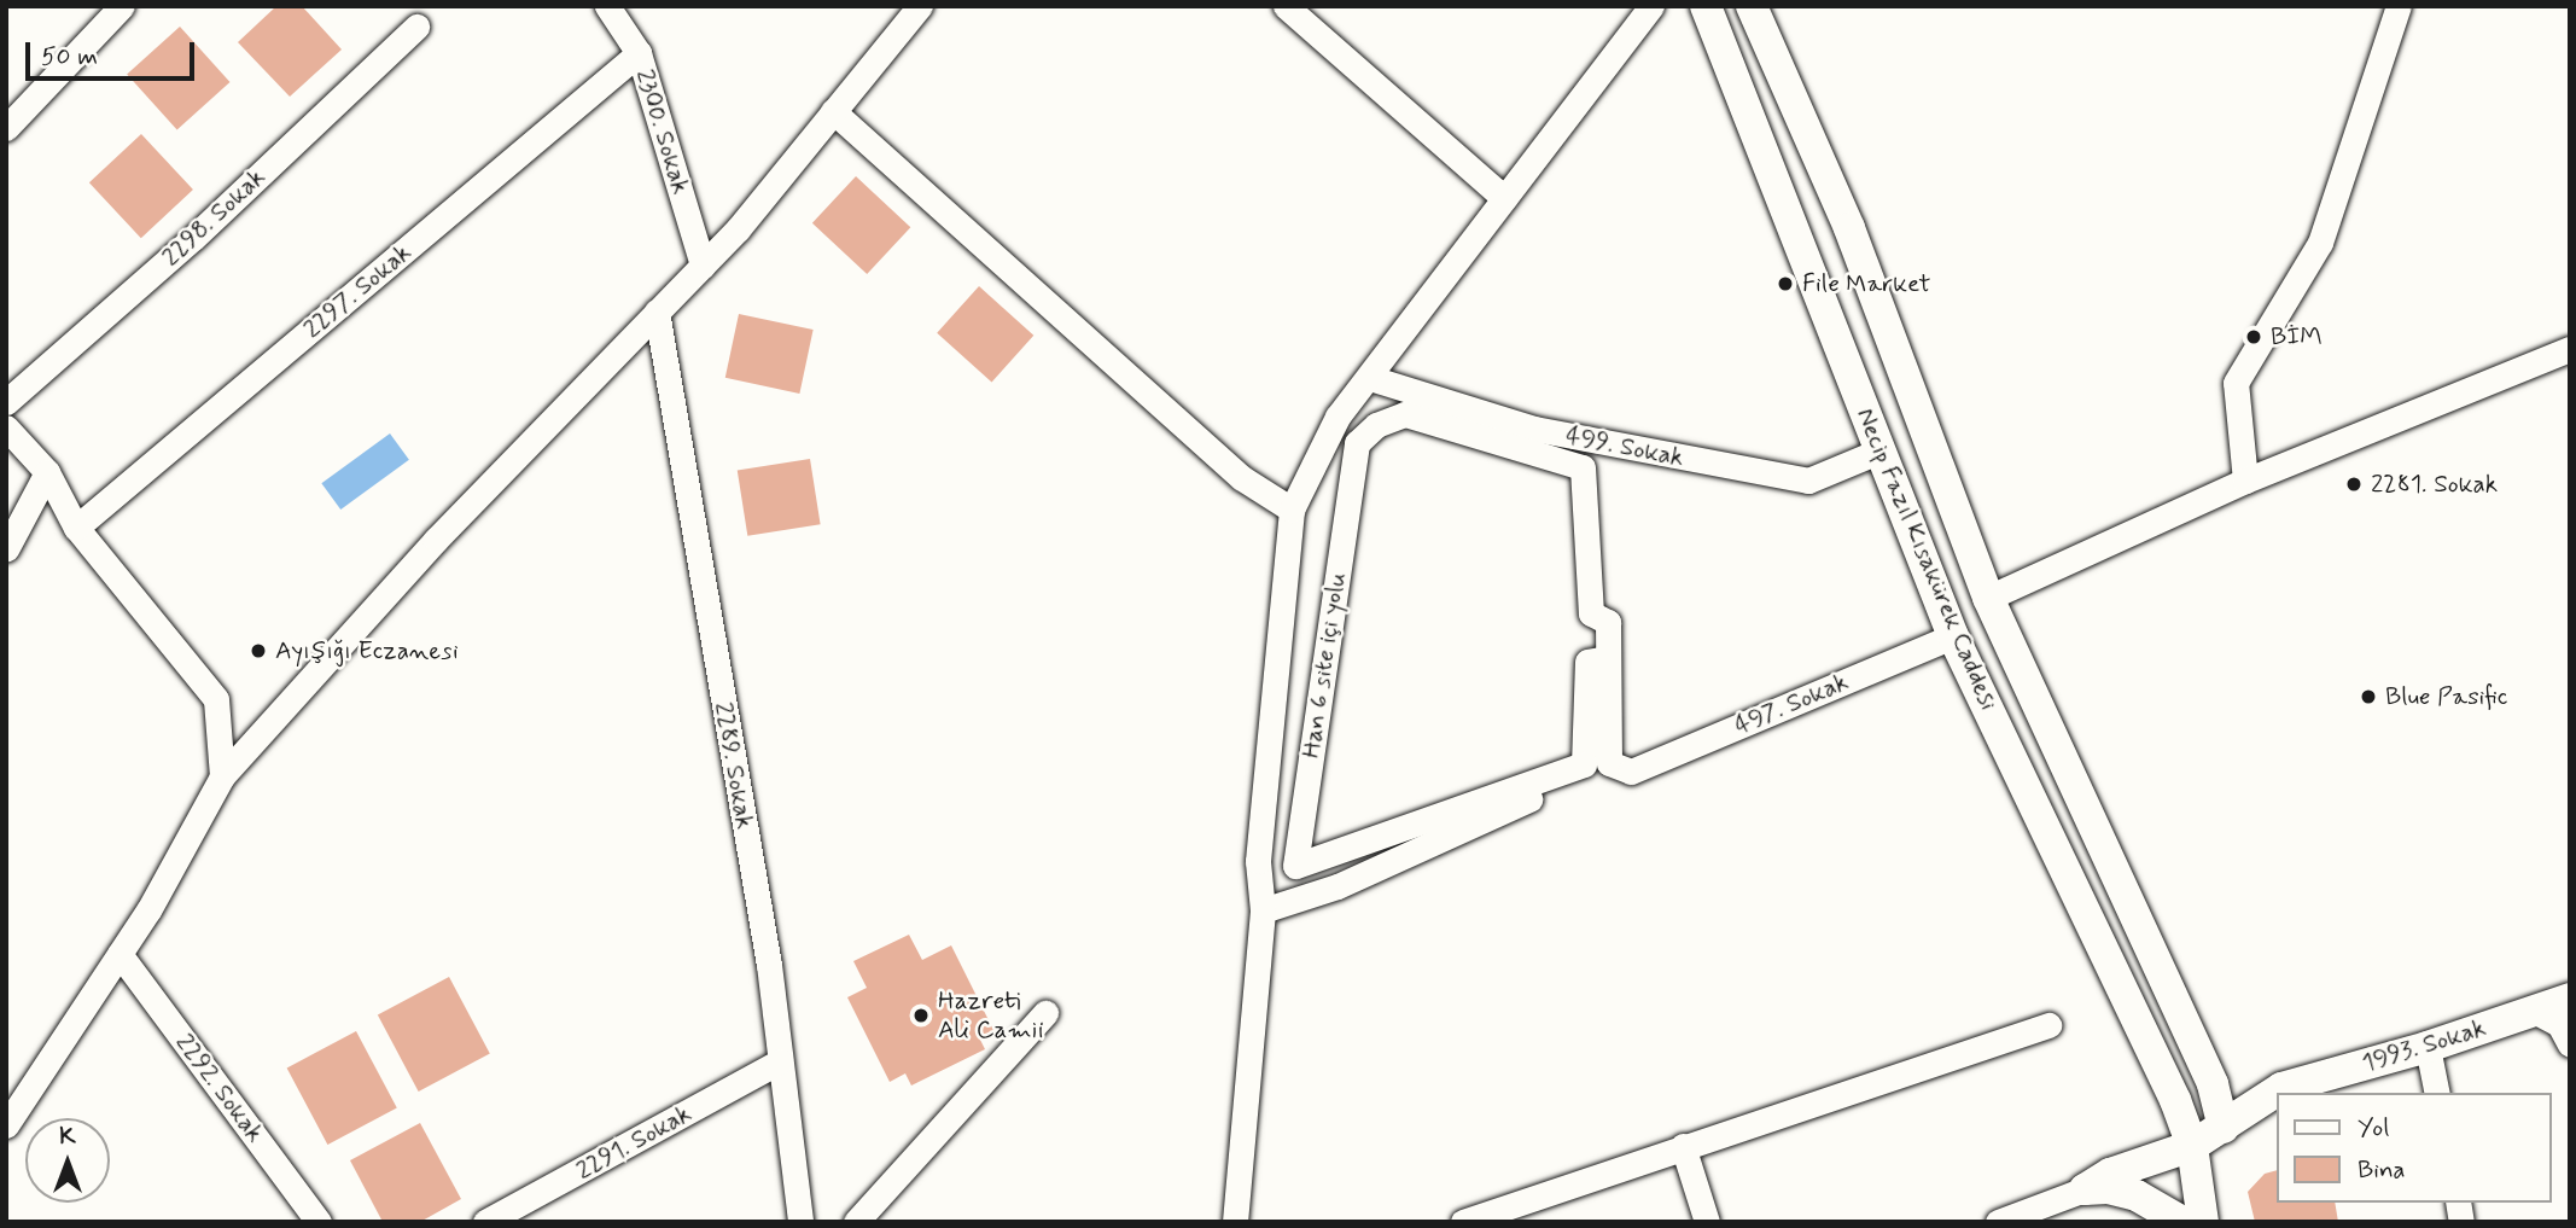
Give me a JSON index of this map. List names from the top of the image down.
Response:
{
  "streets": {
    "main road": ["Necip Fazıl Kısakürek Caddesi", "1993. Sokak"],
    "street": [
      "2300. Sokak",
      "2298. Sokak",
      "2297. Sokak",
      "499. Sokak",
      "Han 6 site içi yolu",
      "497. Sokak",
      "2289. Sokak",
      "2292. Sokak",
      "2291. Sokak"
    ]
  },
  "crossings": [
    ["2300. Sokak", "2297. Sokak"],
    ["499. Sokak", "Necip Fazıl Kısakürek Caddesi"],
    ["Necip Fazıl Kısakürek Caddesi", "497. Sokak"],
    ["Necip Fazıl Kısakürek Caddesi", "1993. Sokak"],
    ["2289. Sokak", "2291. Sokak"]
  ],
  "places": [
    "File Market",
    "BİM",
    "2281. Sokak",
    "Ayışığı Eczanesi",
    "Blue Pasific",
    "Hazreti Ali Camii"
  ],
  "legend": ["Yol", "Bina"],
  "scale_bar": "50 m",
  "north": "top"
}
